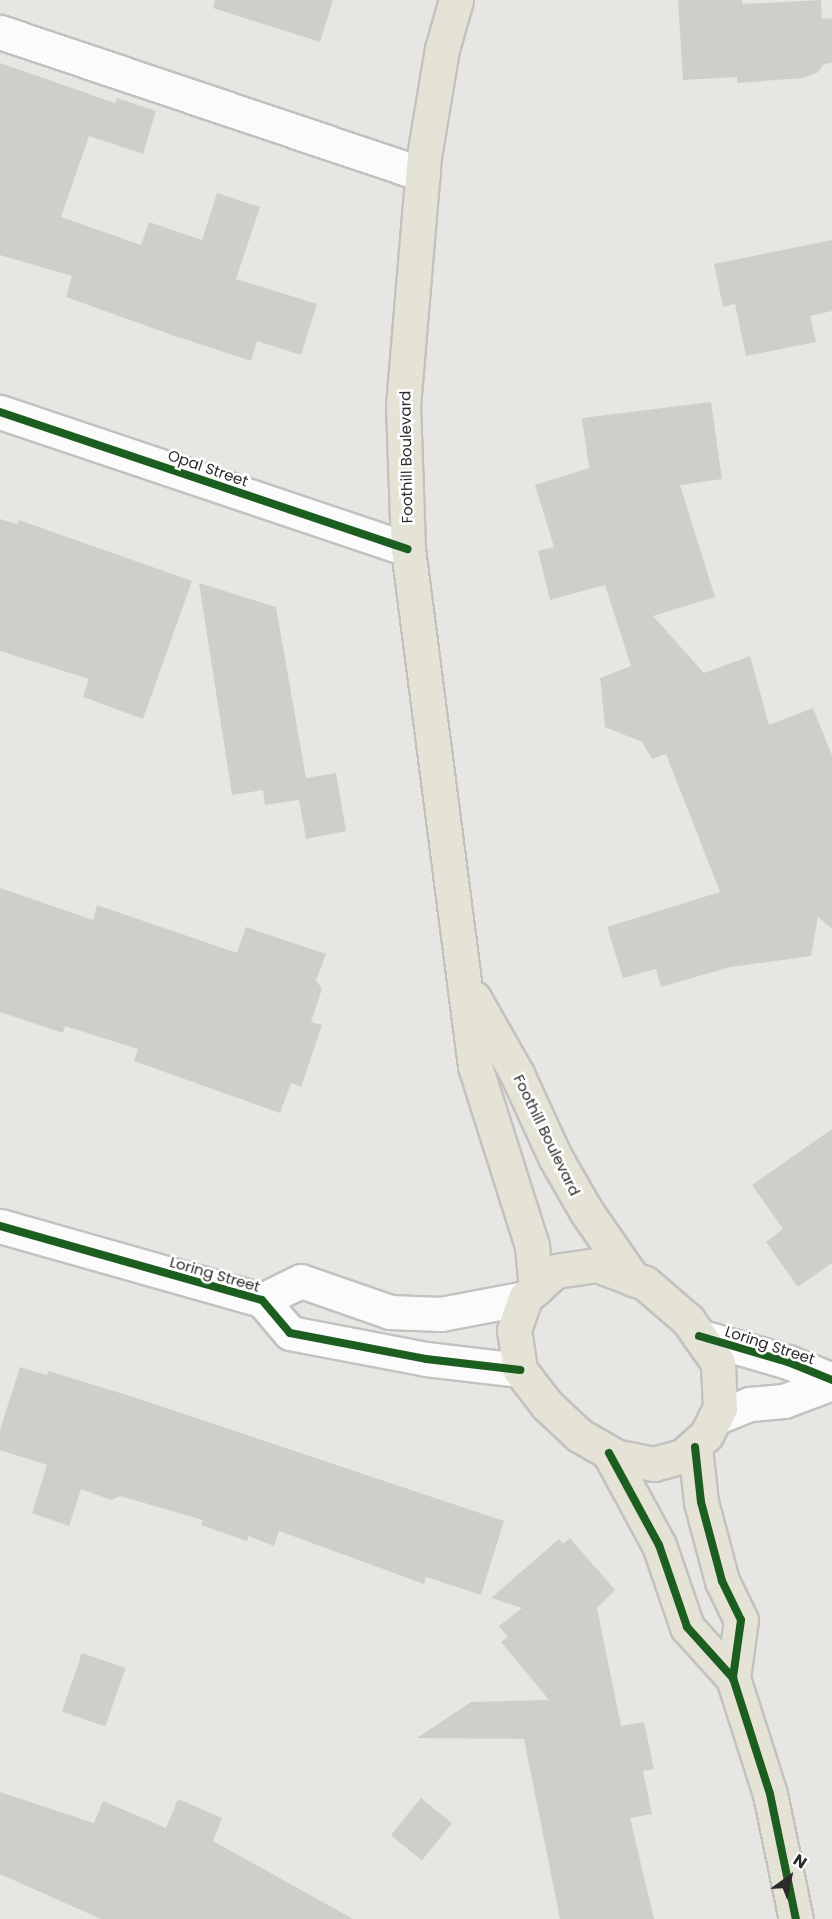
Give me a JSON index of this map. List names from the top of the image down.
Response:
{
  "streets": {
    "main road": ["Foothill Boulevard"],
    "street": ["Opal Street", "Loring Street"]
  },
  "crossings": [
    ["Foothill Boulevard", "Opal Street"],
    ["Foothill Boulevard", "Loring Street"]
  ],
  "north": "top right"
}
